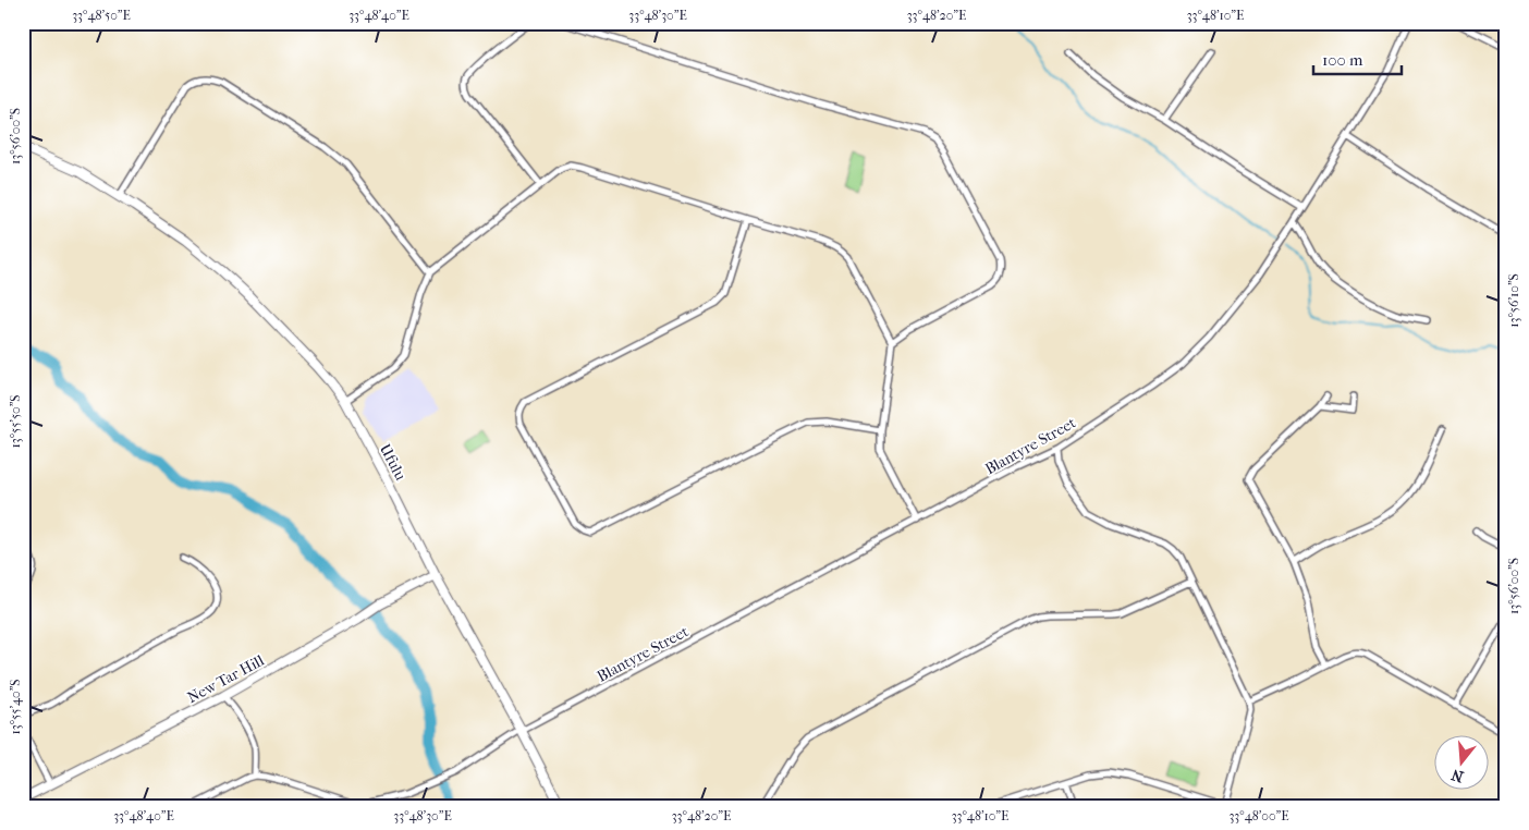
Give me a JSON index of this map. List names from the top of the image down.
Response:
{
  "streets": {
    "street": ["Blantyre Street", "Ufulu", "New Tar Hill"]
  },
  "crossings": [
    ["Blantyre Street", "Ufulu"],
    ["Ufulu", "New Tar Hill"]
  ],
  "scale_bar": "100 m",
  "north": "bottom",
  "coordinates": [
    "33°48'50\"E",
    "33°48'40\"E",
    "33°48'30\"E",
    "33°48'20\"E",
    "33°48'10\"E",
    "13°56'00\"S",
    "13°56'10\"S",
    "13°55'50\"S",
    "13°55'40\"S",
    "33°48'00\"E"
  ]
}
